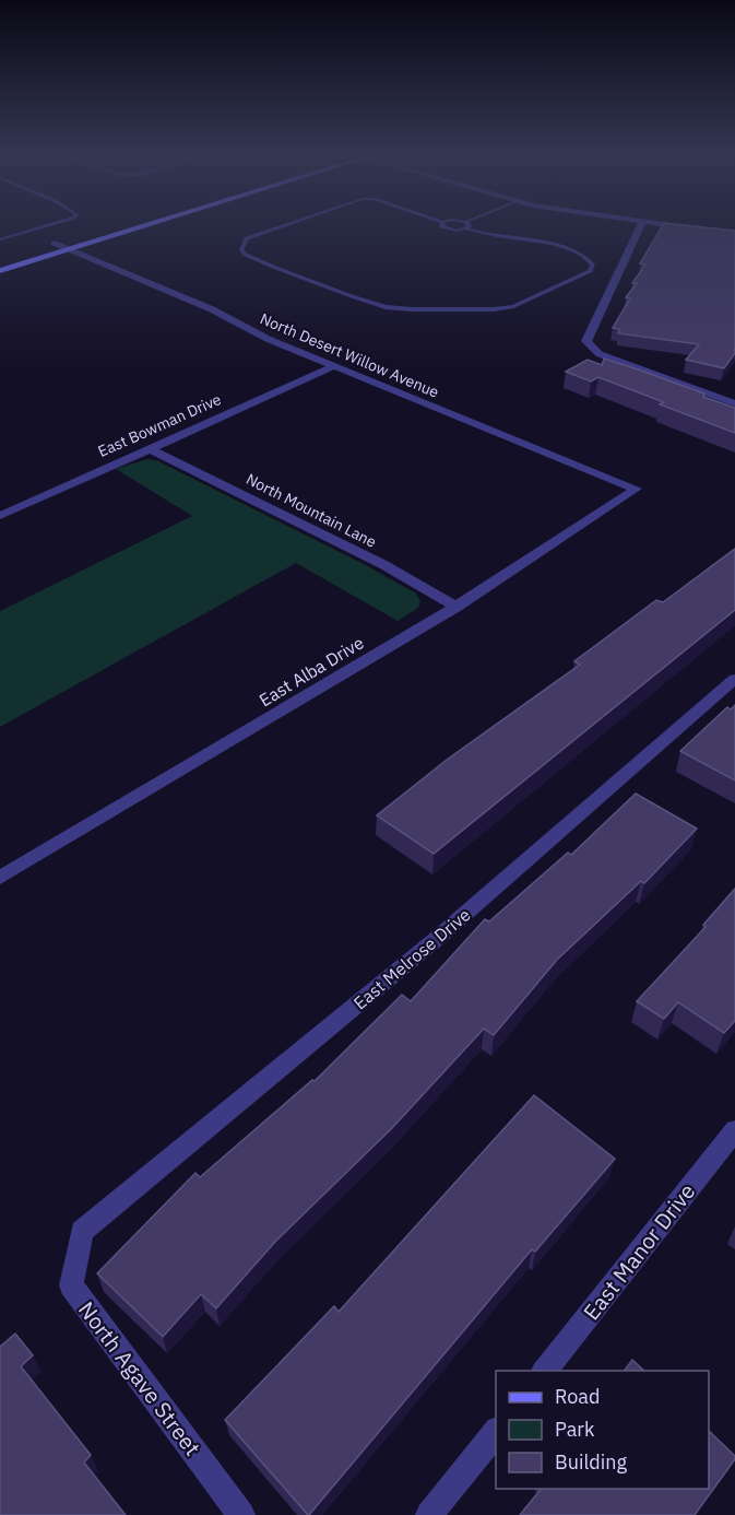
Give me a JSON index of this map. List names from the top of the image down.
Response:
{
  "streets": {
    "street": [
      "North Desert Willow Avenue",
      "East Bowman Drive",
      "North Mountain Lane",
      "East Alba Drive",
      "East Melrose Drive",
      "East Manor Drive",
      "North Agave Street"
    ]
  },
  "crossings": [
    ["North Desert Willow Avenue", "East Bowman Drive"],
    ["North Desert Willow Avenue", "East Alba Drive"],
    ["East Bowman Drive", "North Mountain Lane"],
    ["North Mountain Lane", "East Alba Drive"],
    ["East Melrose Drive", "North Agave Street"]
  ],
  "legend": ["Road", "Park", "Building"]
}
